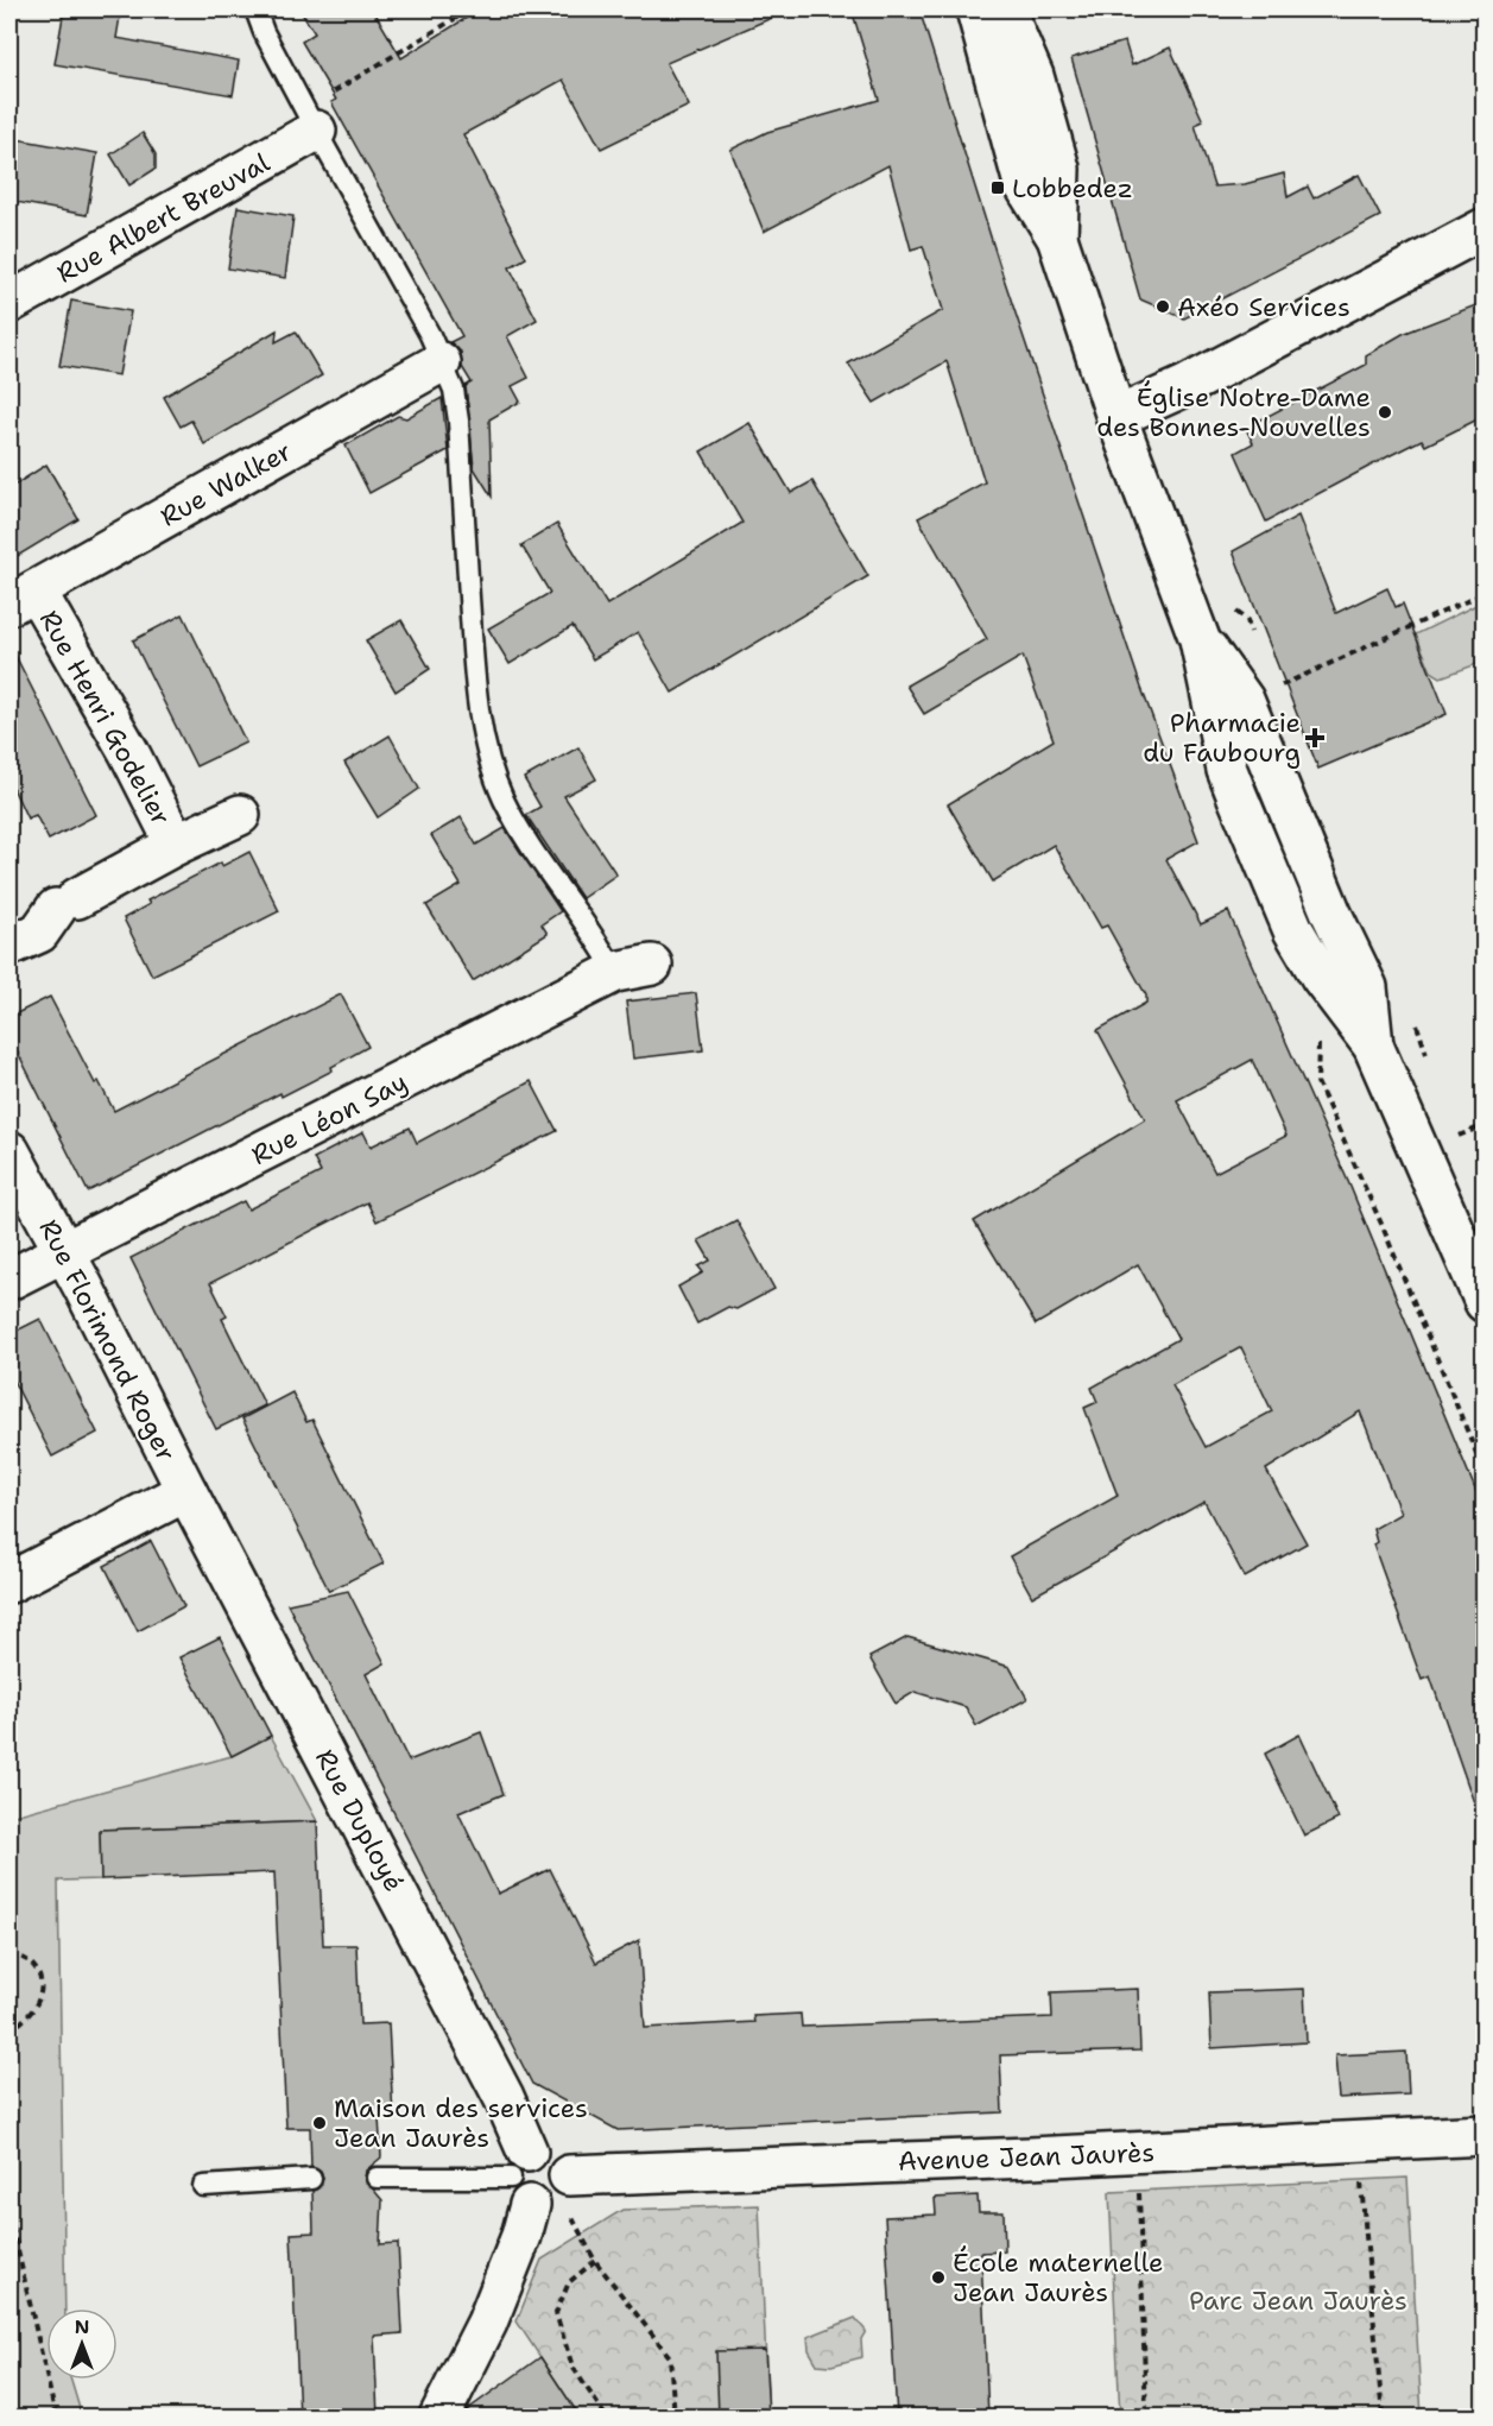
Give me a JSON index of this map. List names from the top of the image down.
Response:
{
  "streets": {
    "street": [
      "Rue Albert Breuval",
      "Rue Walker",
      "Rue Henri Godelier",
      "Rue Léon Say",
      "Rue Florimond Roger",
      "Rue Duployé",
      "Avenue Jean Jaurès"
    ]
  },
  "crossings": [
    ["Rue Walker", "Rue Henri Godelier"],
    ["Rue Léon Say", "Rue Florimond Roger"],
    ["Rue Florimond Roger", "Rue Duployé"],
    ["Rue Duployé", "Avenue Jean Jaurès"]
  ],
  "parks": ["Parc Jean Jaurès"],
  "places": {
    "transit": ["Lobbedez"],
    "other": [
      "Axéo Services",
      "Église Notre-Dame des Bonnes-Nouvelles",
      "Maison des services Jean Jaurès",
      "École maternelle Jean Jaurès"
    ],
    "health": ["Pharmacie du Faubourg"]
  },
  "north": "top"
}
